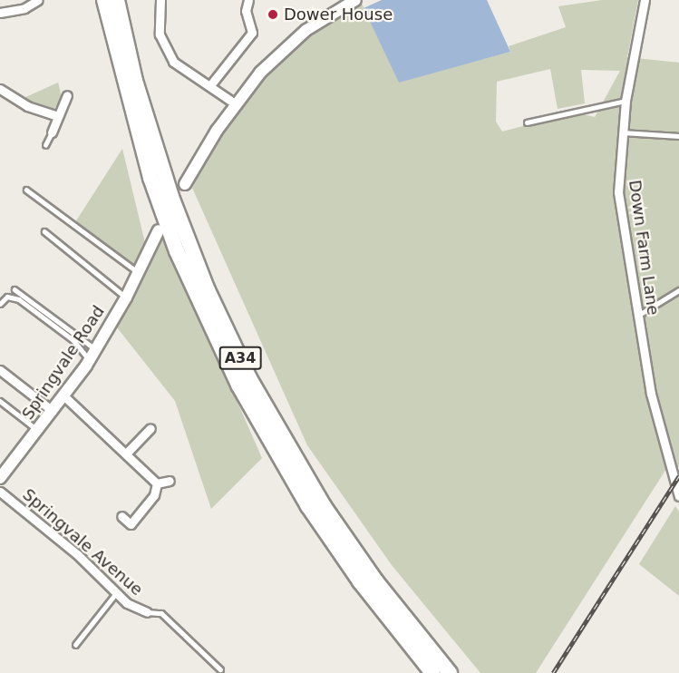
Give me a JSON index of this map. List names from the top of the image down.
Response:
{
  "streets": {
    "highway": ["A34"],
    "street": ["Down Farm Lane", "Springvale Road", "Springvale Avenue"]
  },
  "places": ["Dower House"]
}
